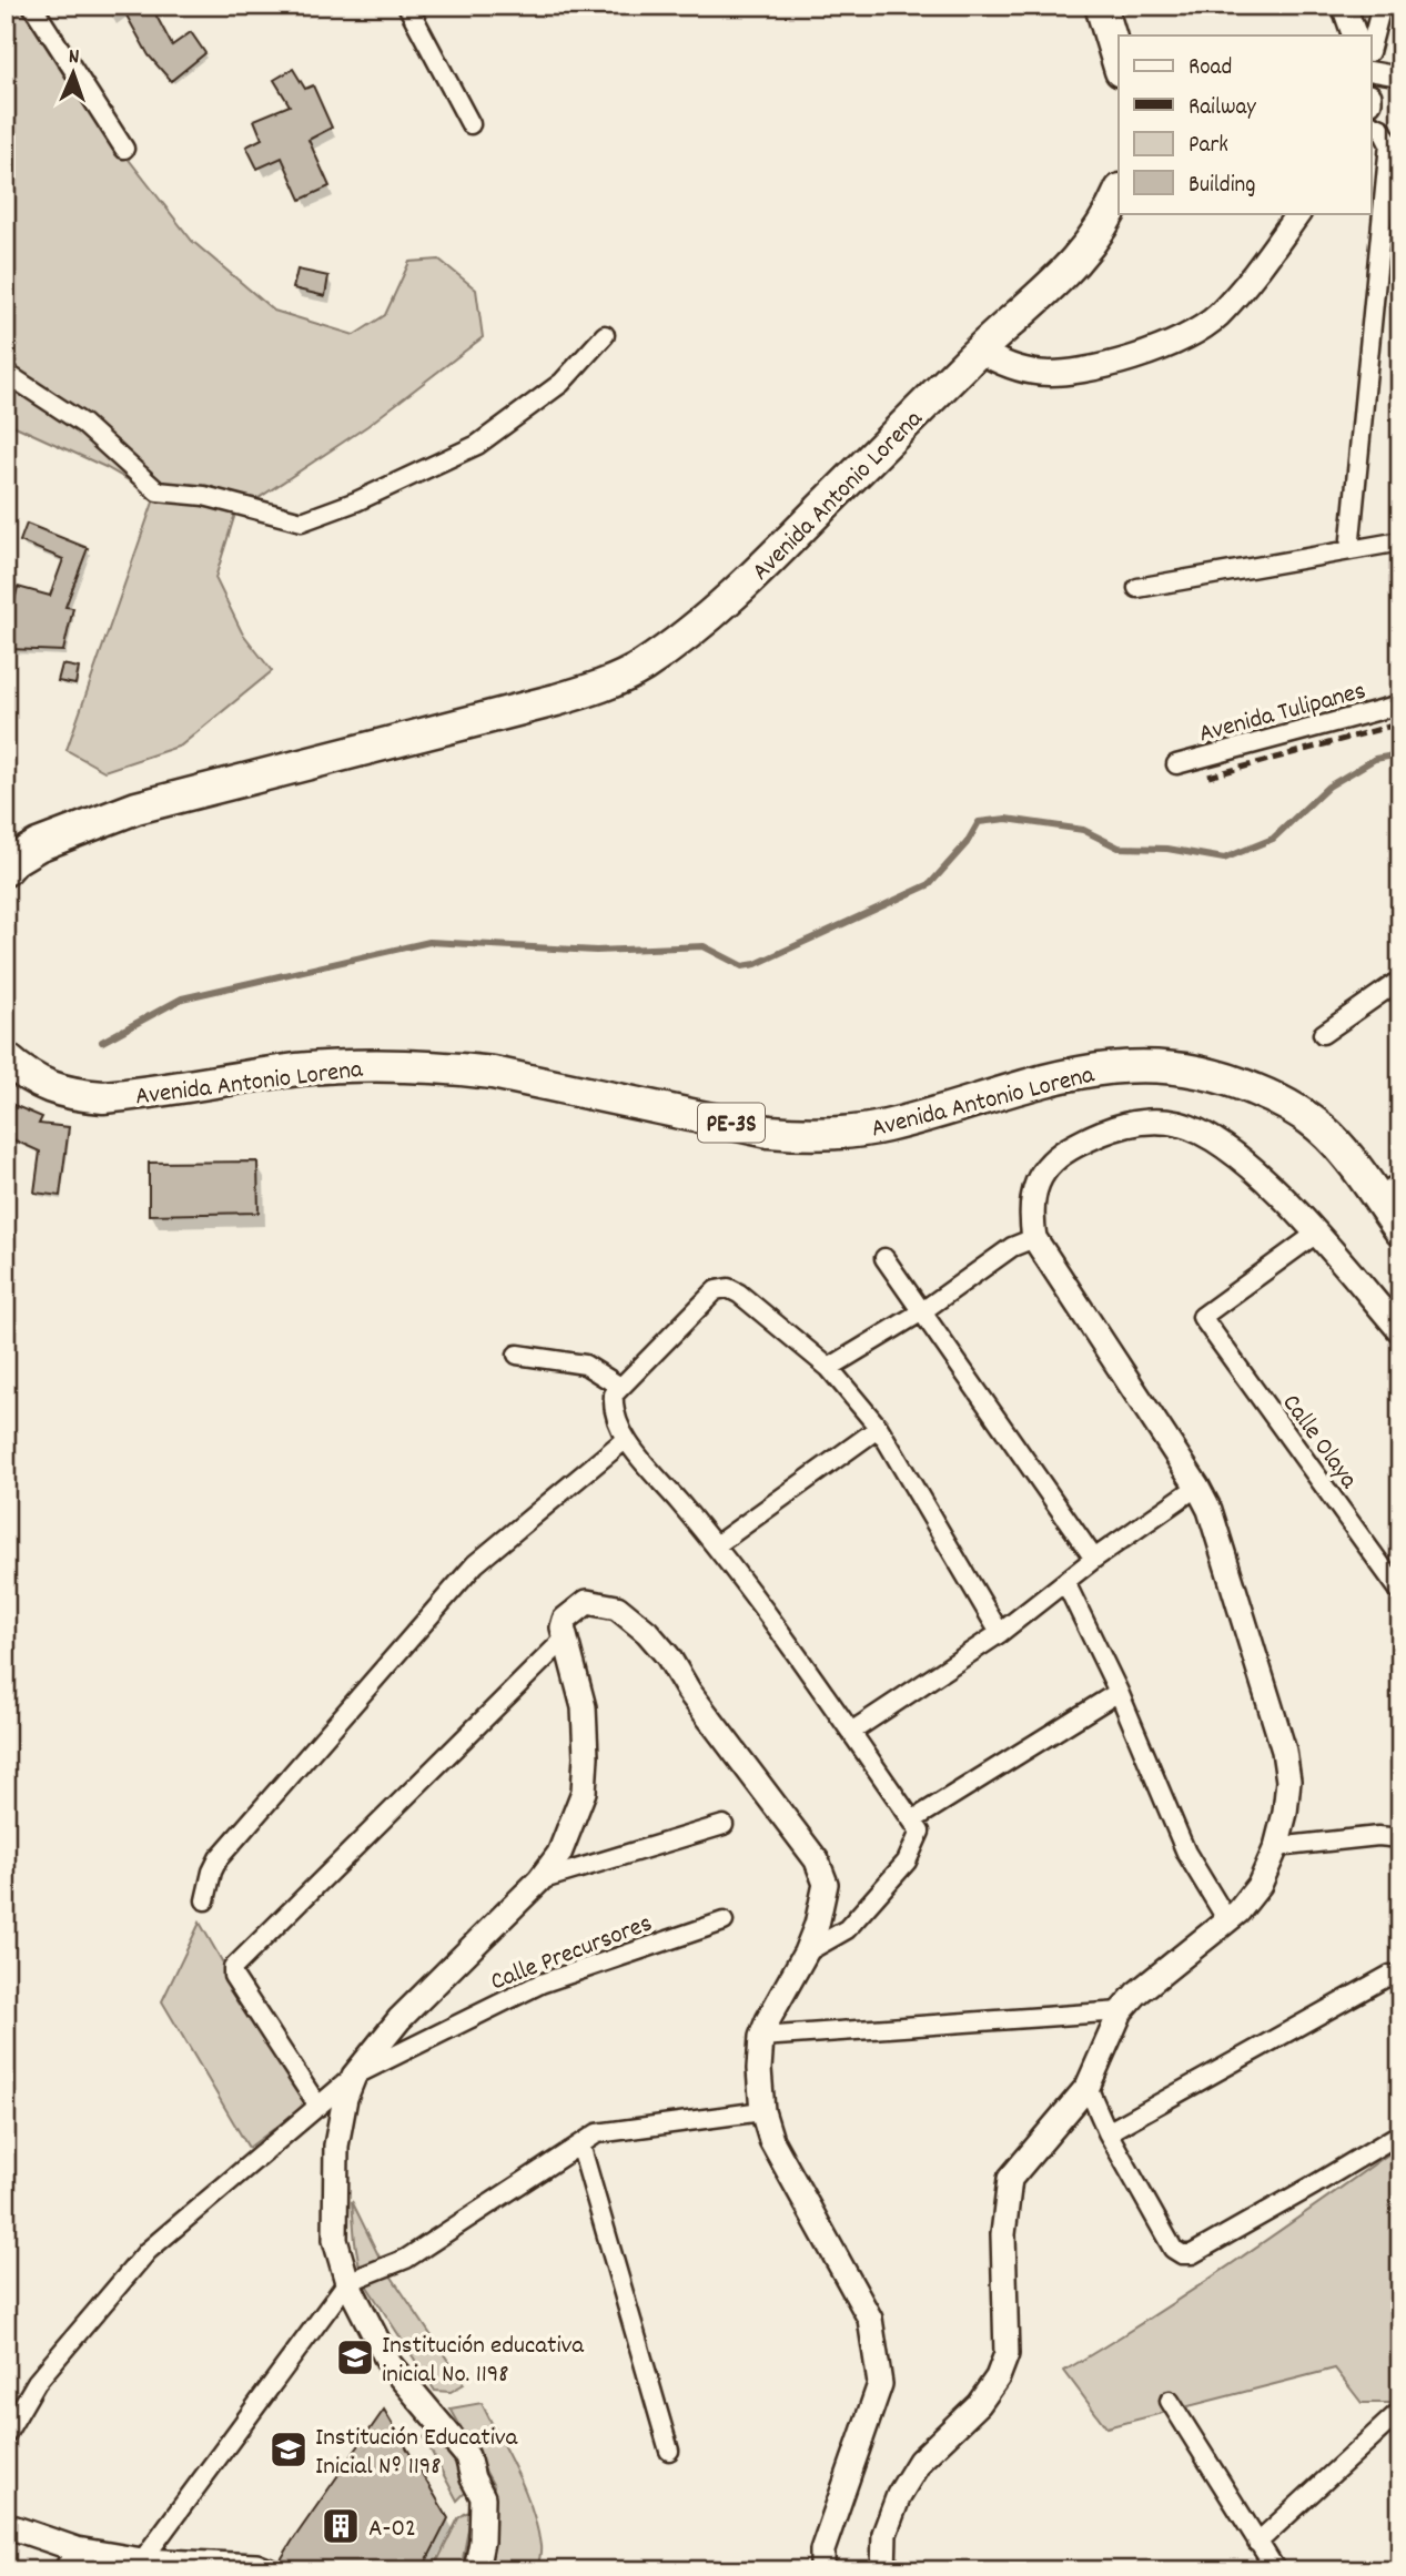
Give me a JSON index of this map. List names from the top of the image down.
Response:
{
  "streets": {
    "highway": ["Avenida Antonio Lorena", "PE-3S"],
    "street": ["Avenida Tulipanes", "Calle Olaya", "Calle Precursores"]
  },
  "places": {
    "school or university": ["Institución educativa inicial No. 1198", "Institución Educativa Inicial Nº 1198"],
    "building": ["A-02"]
  },
  "legend": [
    "Road",
    "Railway",
    "Park",
    "Building"
  ],
  "north": "top"
}
